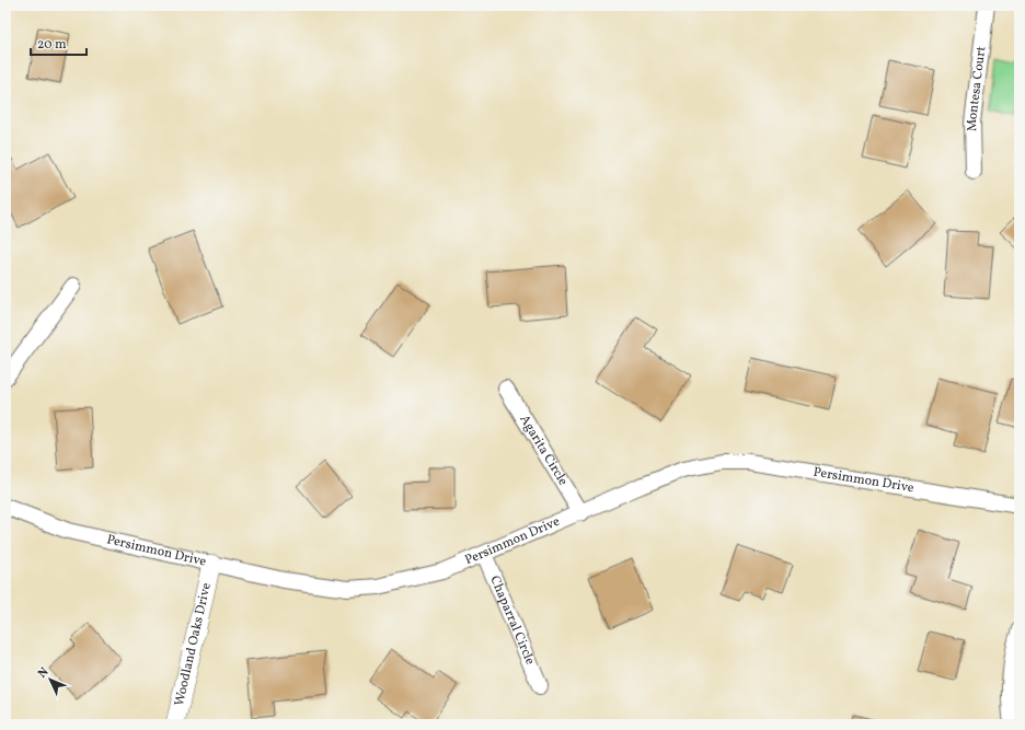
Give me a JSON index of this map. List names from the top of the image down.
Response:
{
  "streets": {
    "street": [
      "Montesa Court",
      "Agarita Circle",
      "Persimmon Drive",
      "Chaparral Circle",
      "Woodland Oaks Drive"
    ]
  },
  "crossings": [
    ["Agarita Circle", "Persimmon Drive"],
    ["Persimmon Drive", "Chaparral Circle"],
    ["Persimmon Drive", "Woodland Oaks Drive"]
  ],
  "scale_bar": "20 m",
  "north": "top left"
}
